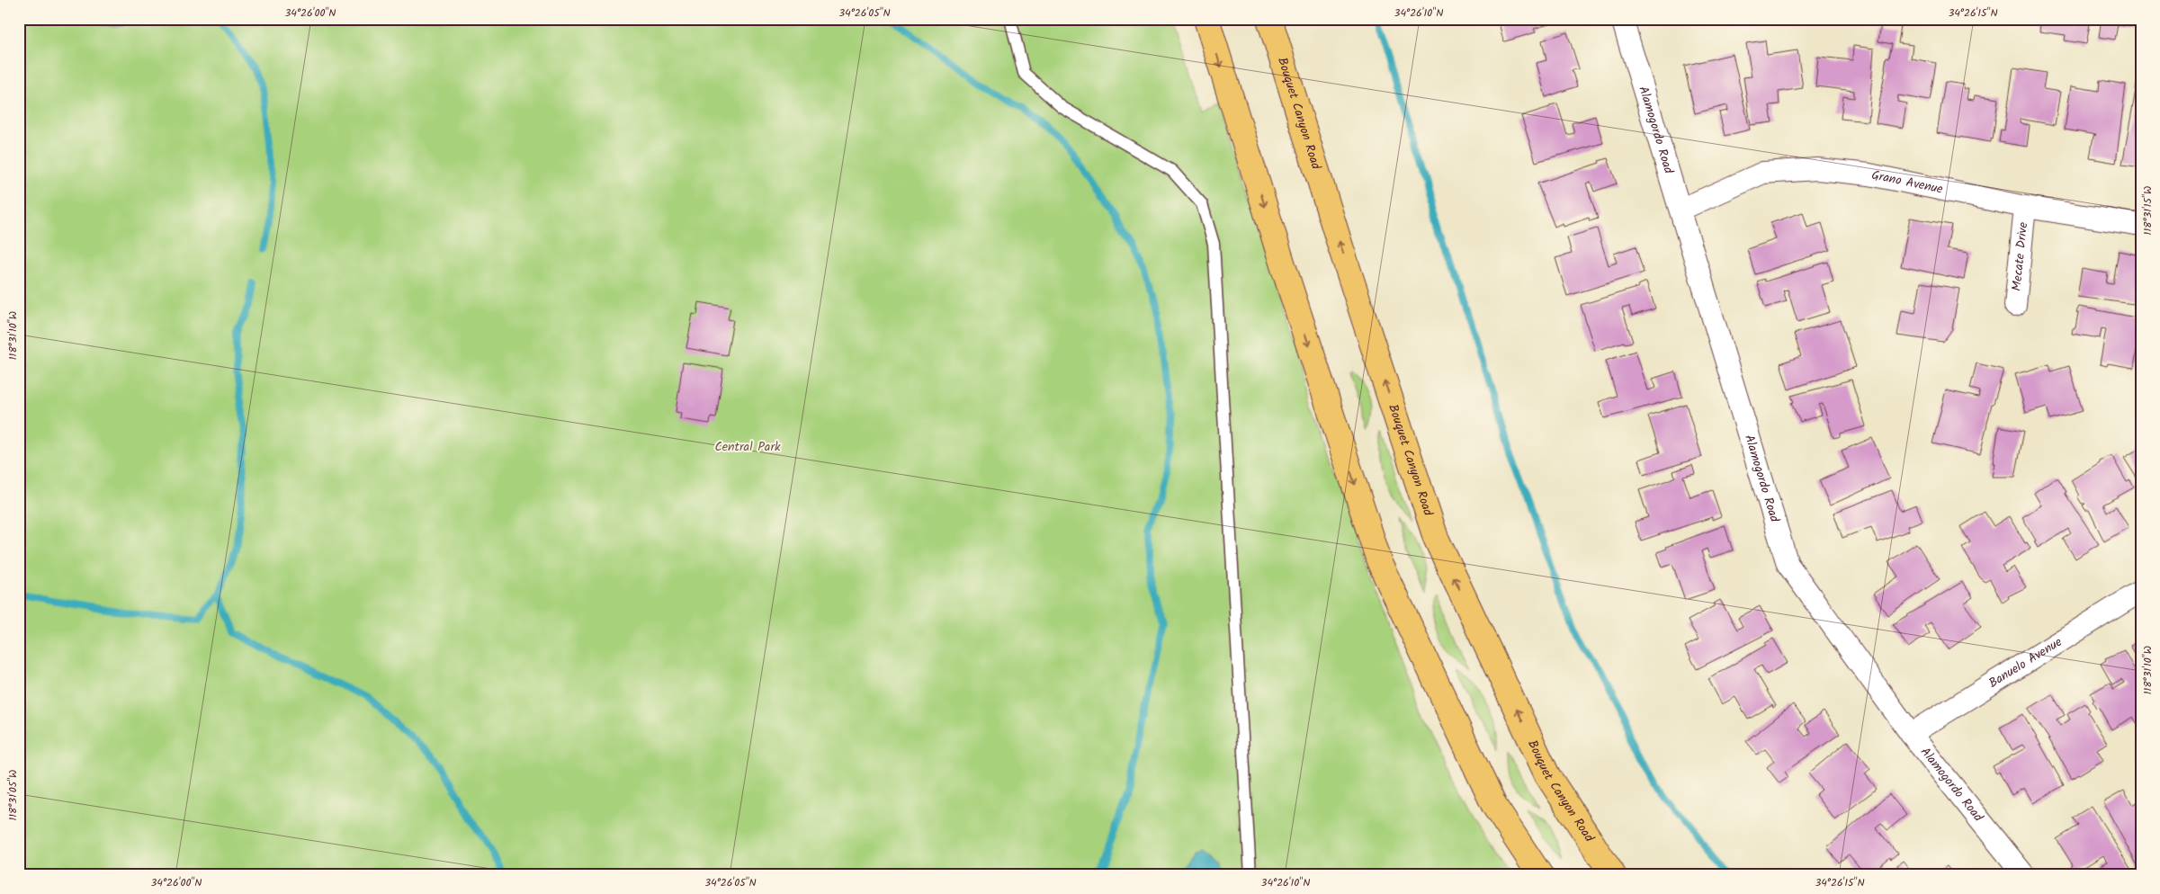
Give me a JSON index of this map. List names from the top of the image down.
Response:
{
  "streets": {
    "main road": ["Bouquet Canyon Road"],
    "street": [
      "Alamogordo Road",
      "Grano Avenue",
      "Mecate Drive",
      "Banuelo Avenue"
    ]
  },
  "crossings": [
    ["Alamogordo Road", "Grano Avenue"],
    ["Alamogordo Road", "Banuelo Avenue"],
    ["Grano Avenue", "Mecate Drive"]
  ],
  "parks": ["Central Park"],
  "coordinates": [
    "34°26'00\"N",
    "34°26'05\"N",
    "34°26'10\"N",
    "34°26'15\"N",
    "118°31'15\"W",
    "118°31'10\"W",
    "118°31'05\"W"
  ]
}
